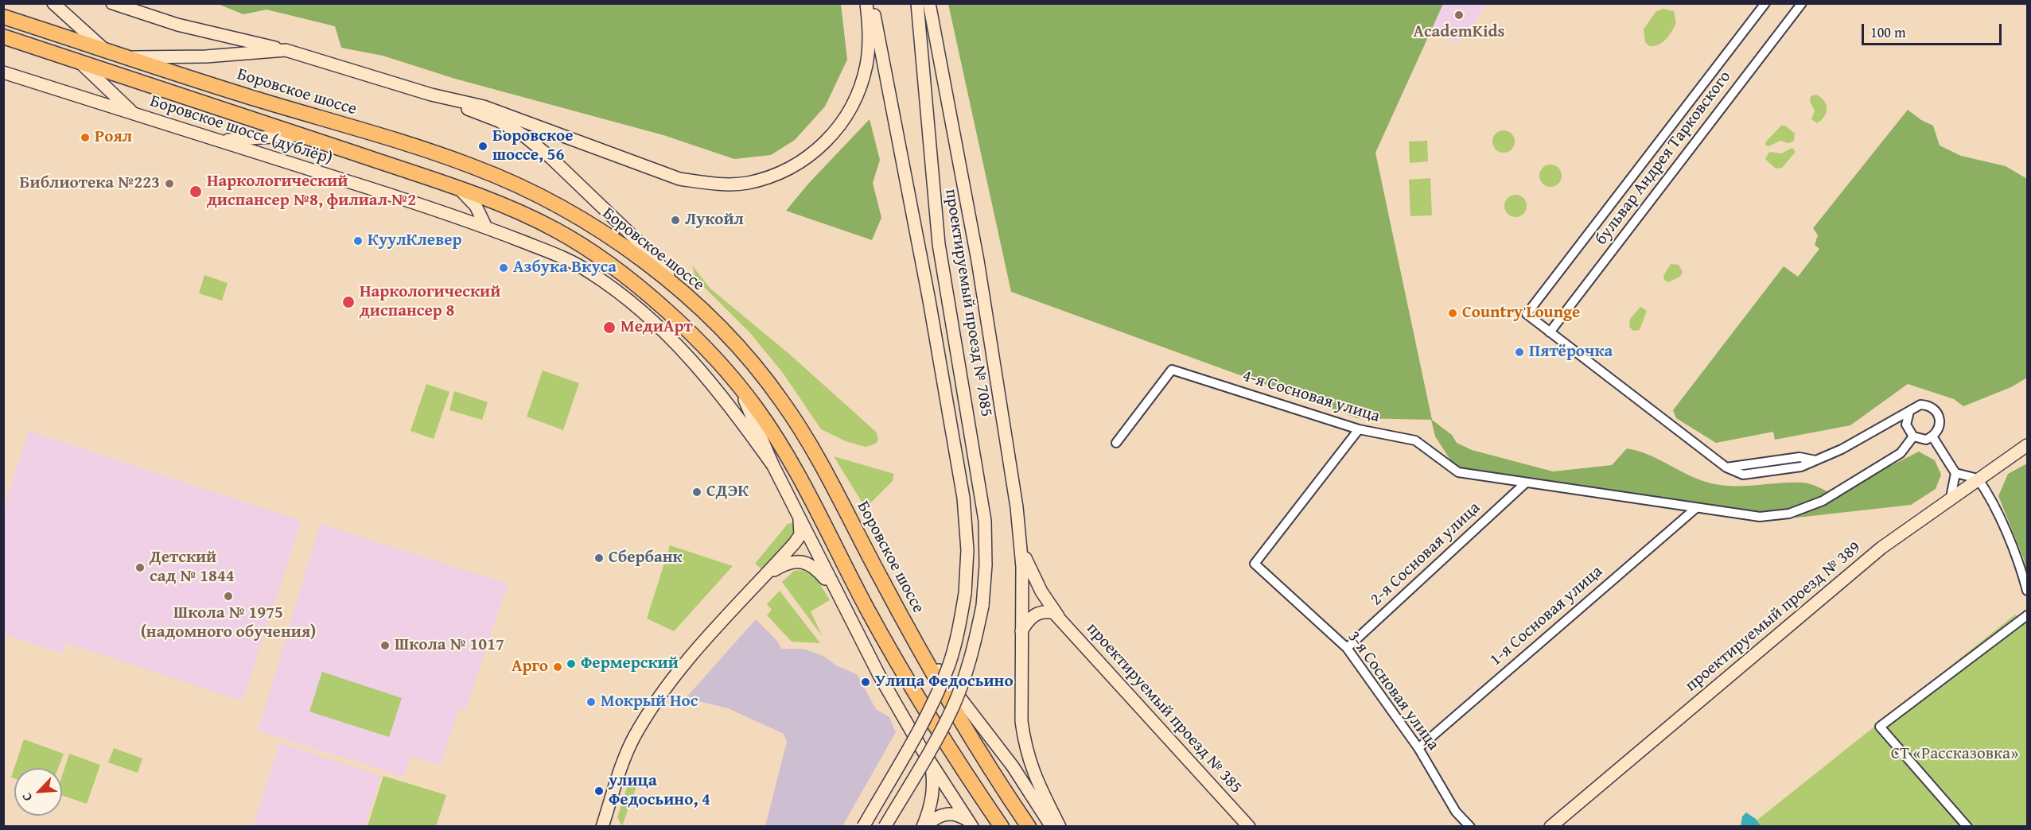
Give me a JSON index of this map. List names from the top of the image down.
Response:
{
  "streets": {
    "main road": [
      "Боровское шоссе",
      "Боровское шоссе (дублёр)",
      "проектируемый проезд № 7085",
      "проектируемый проезд № 389",
      "проектируемый проезд № 385"
    ],
    "street": [
      "бульвар Андрея Тарковского",
      "4-я Сосновая улица",
      "2-я Сосновая улица",
      "1-я Сосновая улица",
      "3-я Сосновая улица"
    ]
  },
  "crossings": [
    ["4-я Сосновая улица", "2-я Сосновая улица"],
    ["4-я Сосновая улица", "1-я Сосновая улица"],
    ["4-я Сосновая улица", "3-я Сосновая улица"],
    ["2-я Сосновая улица", "3-я Сосновая улица"],
    ["1-я Сосновая улица", "3-я Сосновая улица"]
  ],
  "parks": ["СТ «Рассказовка»"],
  "places": [
    "AcademKids",
    "Роял",
    "Боровское шоссе, 56",
    "Библиотека №223",
    "Наркологический диспансер №8, филиал №2",
    "Лукойл",
    "КуулКлевер",
    "Азбука Вкуса",
    "Наркологический диспансер 8",
    "Country Lounge",
    "МедиАрт",
    "Пятёрочка",
    "СДЭК",
    "Сбербанк",
    "Детский сад № 1844",
    "Школа № 1975 (надомного обучения)",
    "Школа № 1017",
    "Фермерский",
    "Арго",
    "Улица Федосьино",
    "Мокрый Нос",
    "улица Федосьино, 4"
  ],
  "scale_bar": "100 m",
  "north": "bottom left"
}
